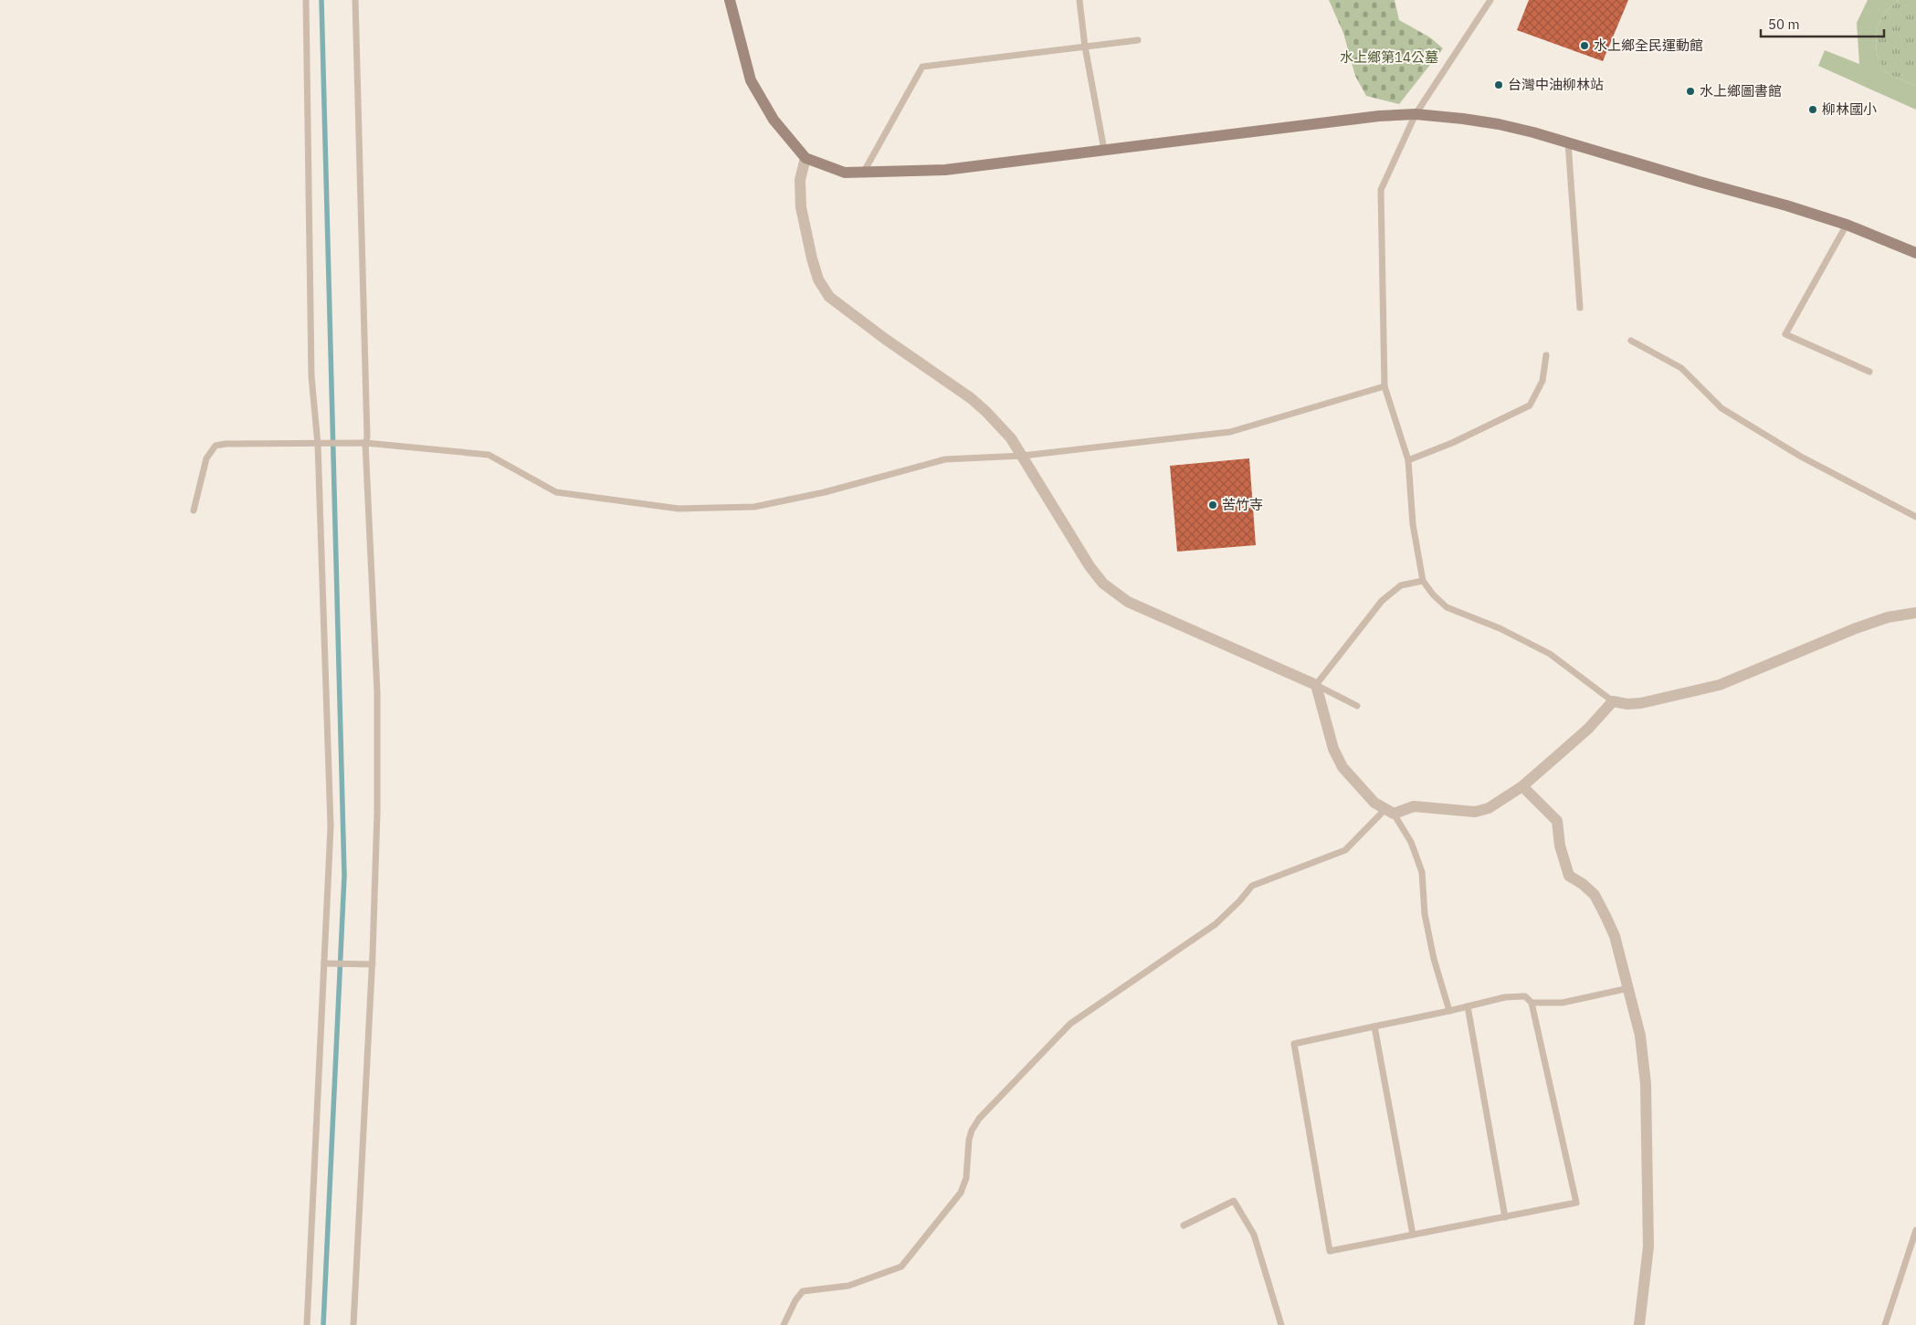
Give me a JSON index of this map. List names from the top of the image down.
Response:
{
  "parks": ["水上鄉第14公墓"],
  "places": [
    "水上鄉全民運動館",
    "台灣中油柳林站",
    "水上鄉圖書館",
    "柳林國小",
    "苦竹寺"
  ],
  "scale_bar": "50 m"
}
